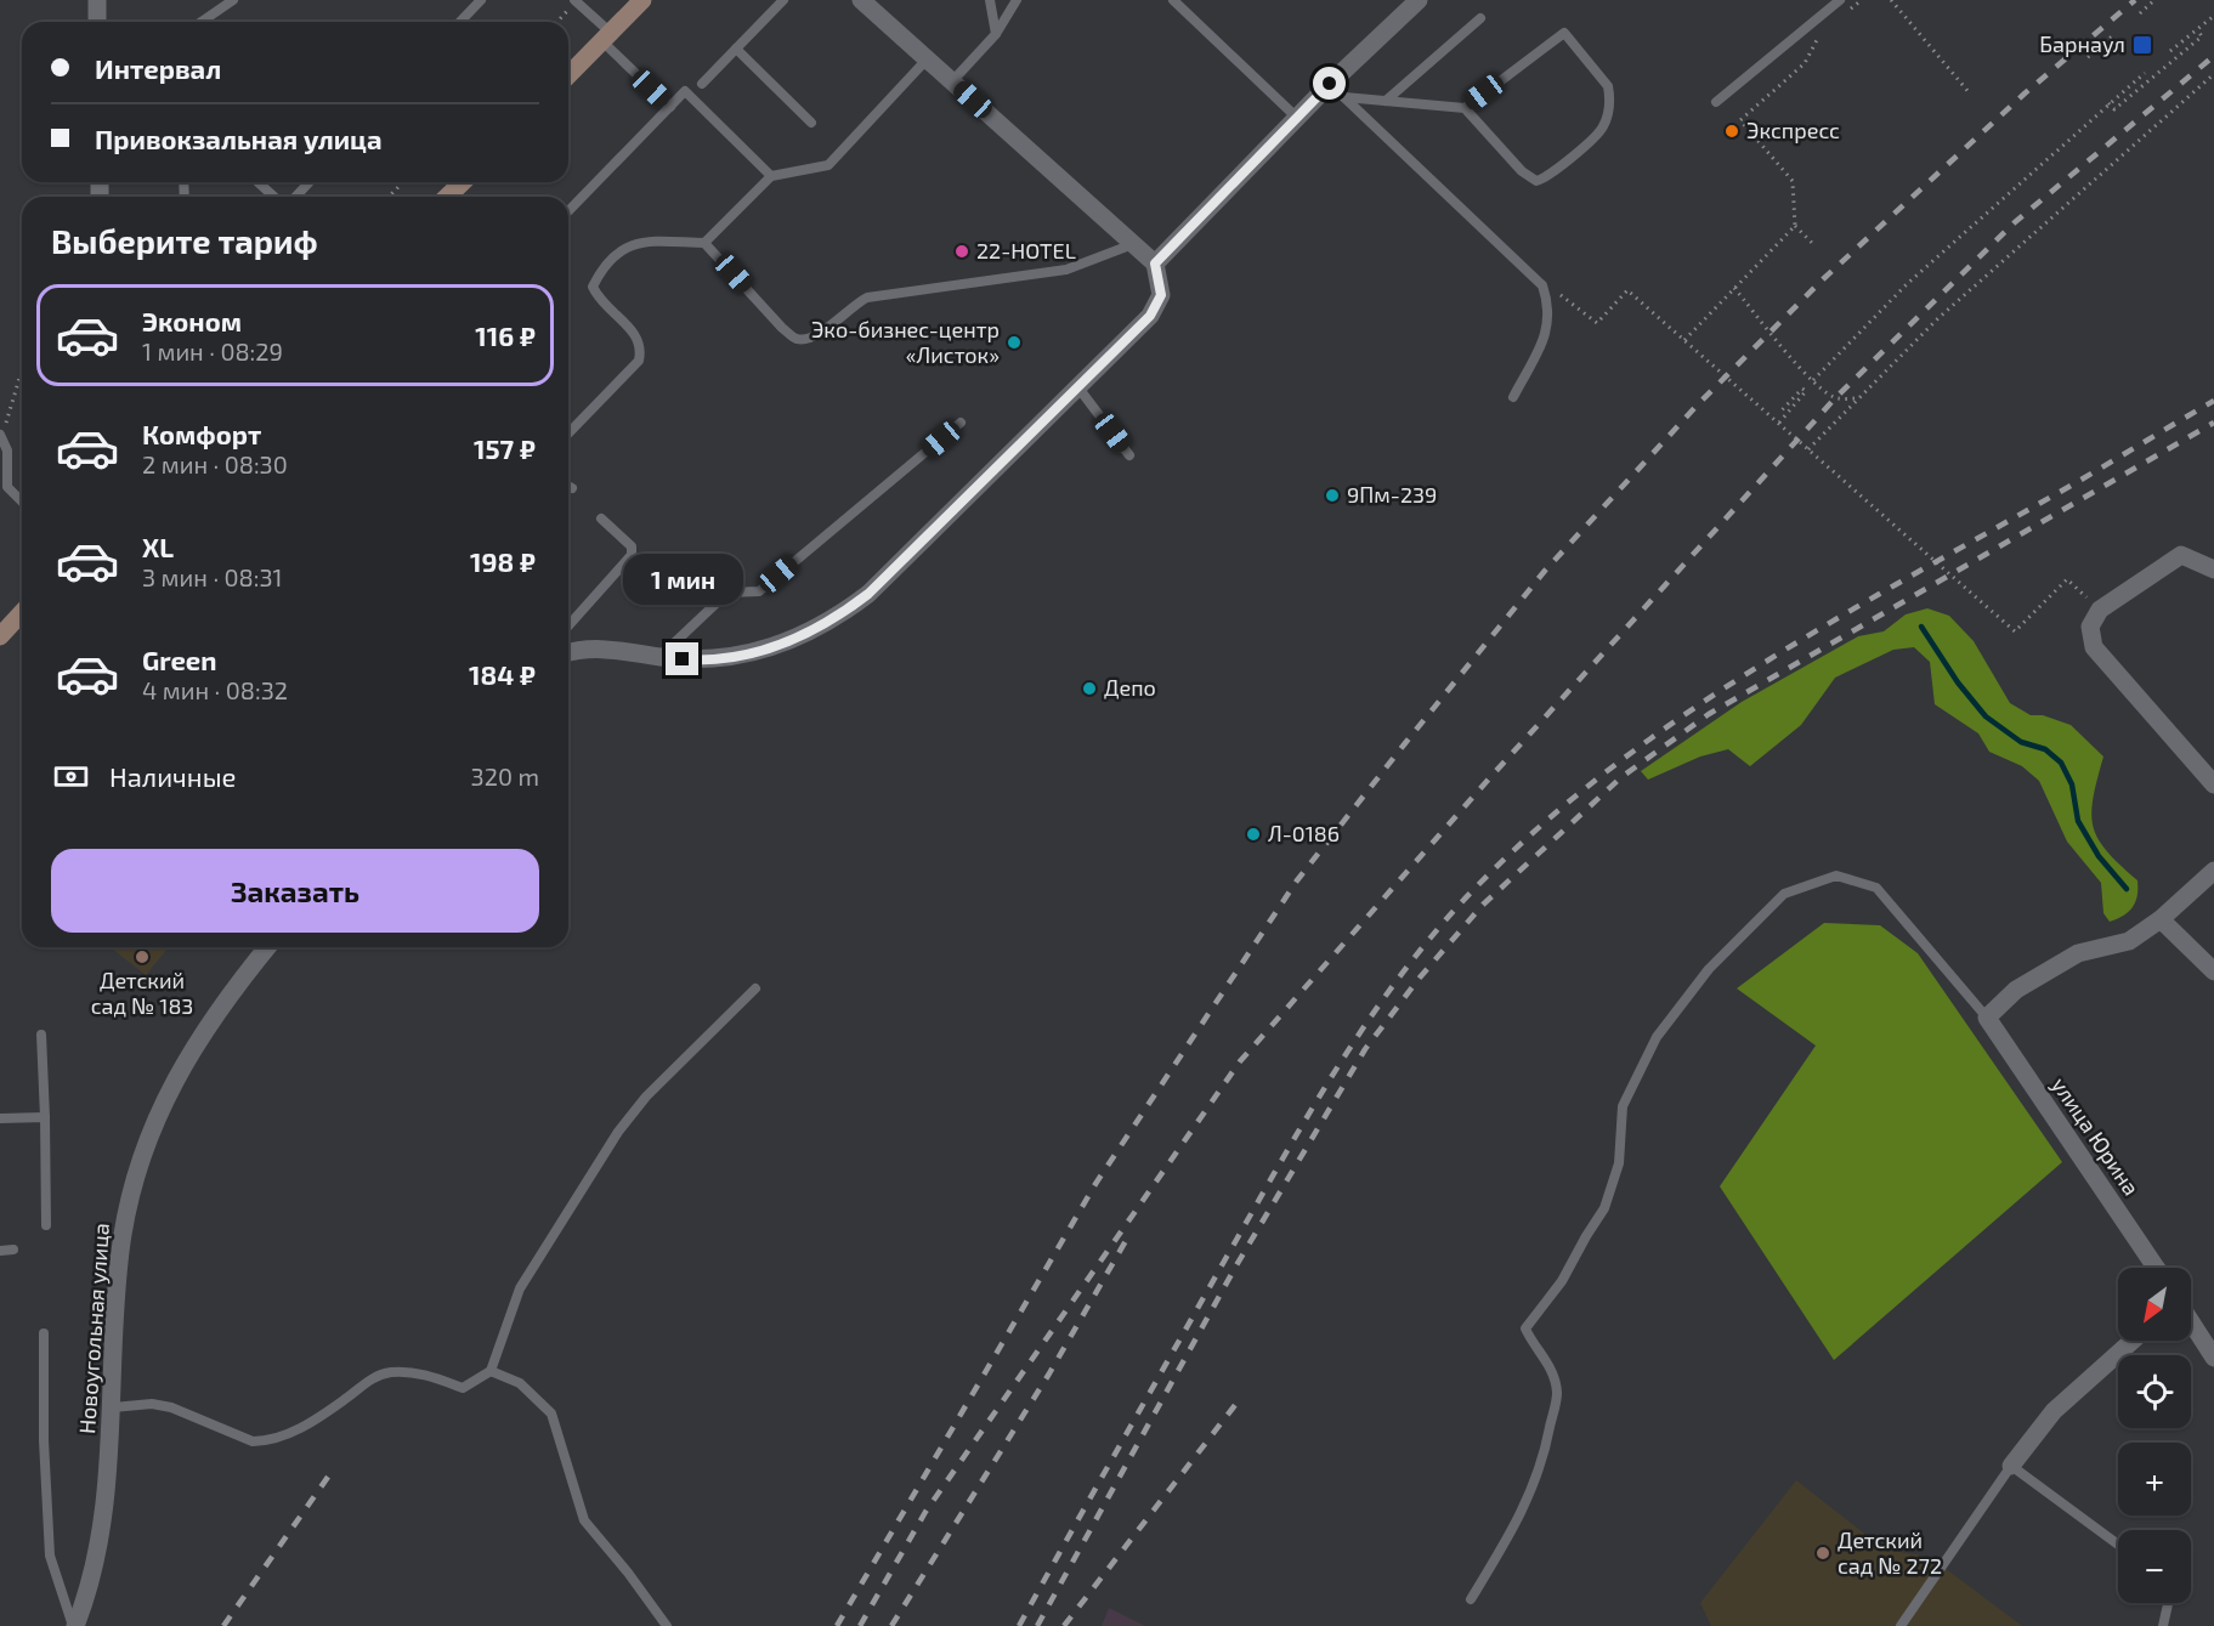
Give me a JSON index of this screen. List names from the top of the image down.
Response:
{
  "streets": {
    "street": ["улица Юрина", "Новоугольная улица"]
  },
  "places": {
    "transit": ["Барнаул"],
    "other": [
      "Экспресс",
      "22-HOTEL",
      "Эко-бизнес-центр «Листок»",
      "9Пм-239",
      "Депо",
      "Л-0186",
      "Детский сад № 183",
      "Детский сад № 272"
    ]
  },
  "north": "bottom left",
  "page": {
    "banner": ["Интервал", "Привокзальная улица"],
    "heading": "Выберите тариф",
    "list": [
      {
        "name": "Эконом",
        "note": "1 мин · 08:29",
        "value": "116 ₽"
      },
      {
        "name": "Комфорт",
        "note": "2 мин · 08:30",
        "value": "157 ₽"
      },
      {
        "name": "XL",
        "note": "3 мин · 08:31",
        "value": "198 ₽"
      },
      {
        "name": "Green",
        "note": "4 мин · 08:32",
        "value": "184 ₽"
      }
    ],
    "bubble": "1 мин",
    "pay": ["Наличные", "320 m"],
    "buttons": "Заказать",
    "map_buttons": ["+", "−"]
  }
}
